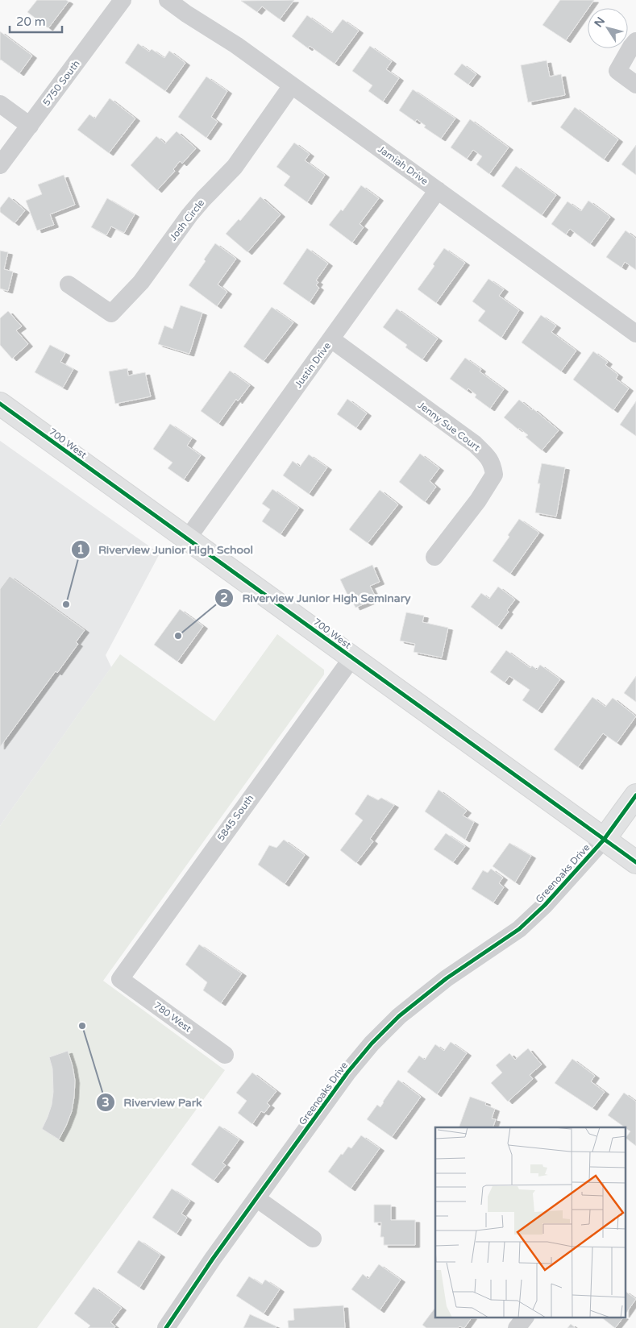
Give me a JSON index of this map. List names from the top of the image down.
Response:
{
  "streets": {
    "main road": ["700 West"],
    "street": [
      "5750 South",
      "Jamiah Drive",
      "Josh Circle",
      "Justin Drive",
      "Jenny Sue Court",
      "5845 South",
      "Greenoaks Drive",
      "780 West"
    ]
  },
  "crossings": [
    ["Jamiah Drive", "Josh Circle"],
    ["Jamiah Drive", "Justin Drive"],
    ["Justin Drive", "Jenny Sue Court"],
    ["Justin Drive", "700 West"],
    ["700 West", "5845 South"],
    ["700 West", "Greenoaks Drive"],
    ["5845 South", "780 West"]
  ],
  "places": ["Riverview Junior High School", "Riverview Junior High Seminary", "Riverview Park"],
  "scale_bar": "20 m",
  "north": "top left"
}
